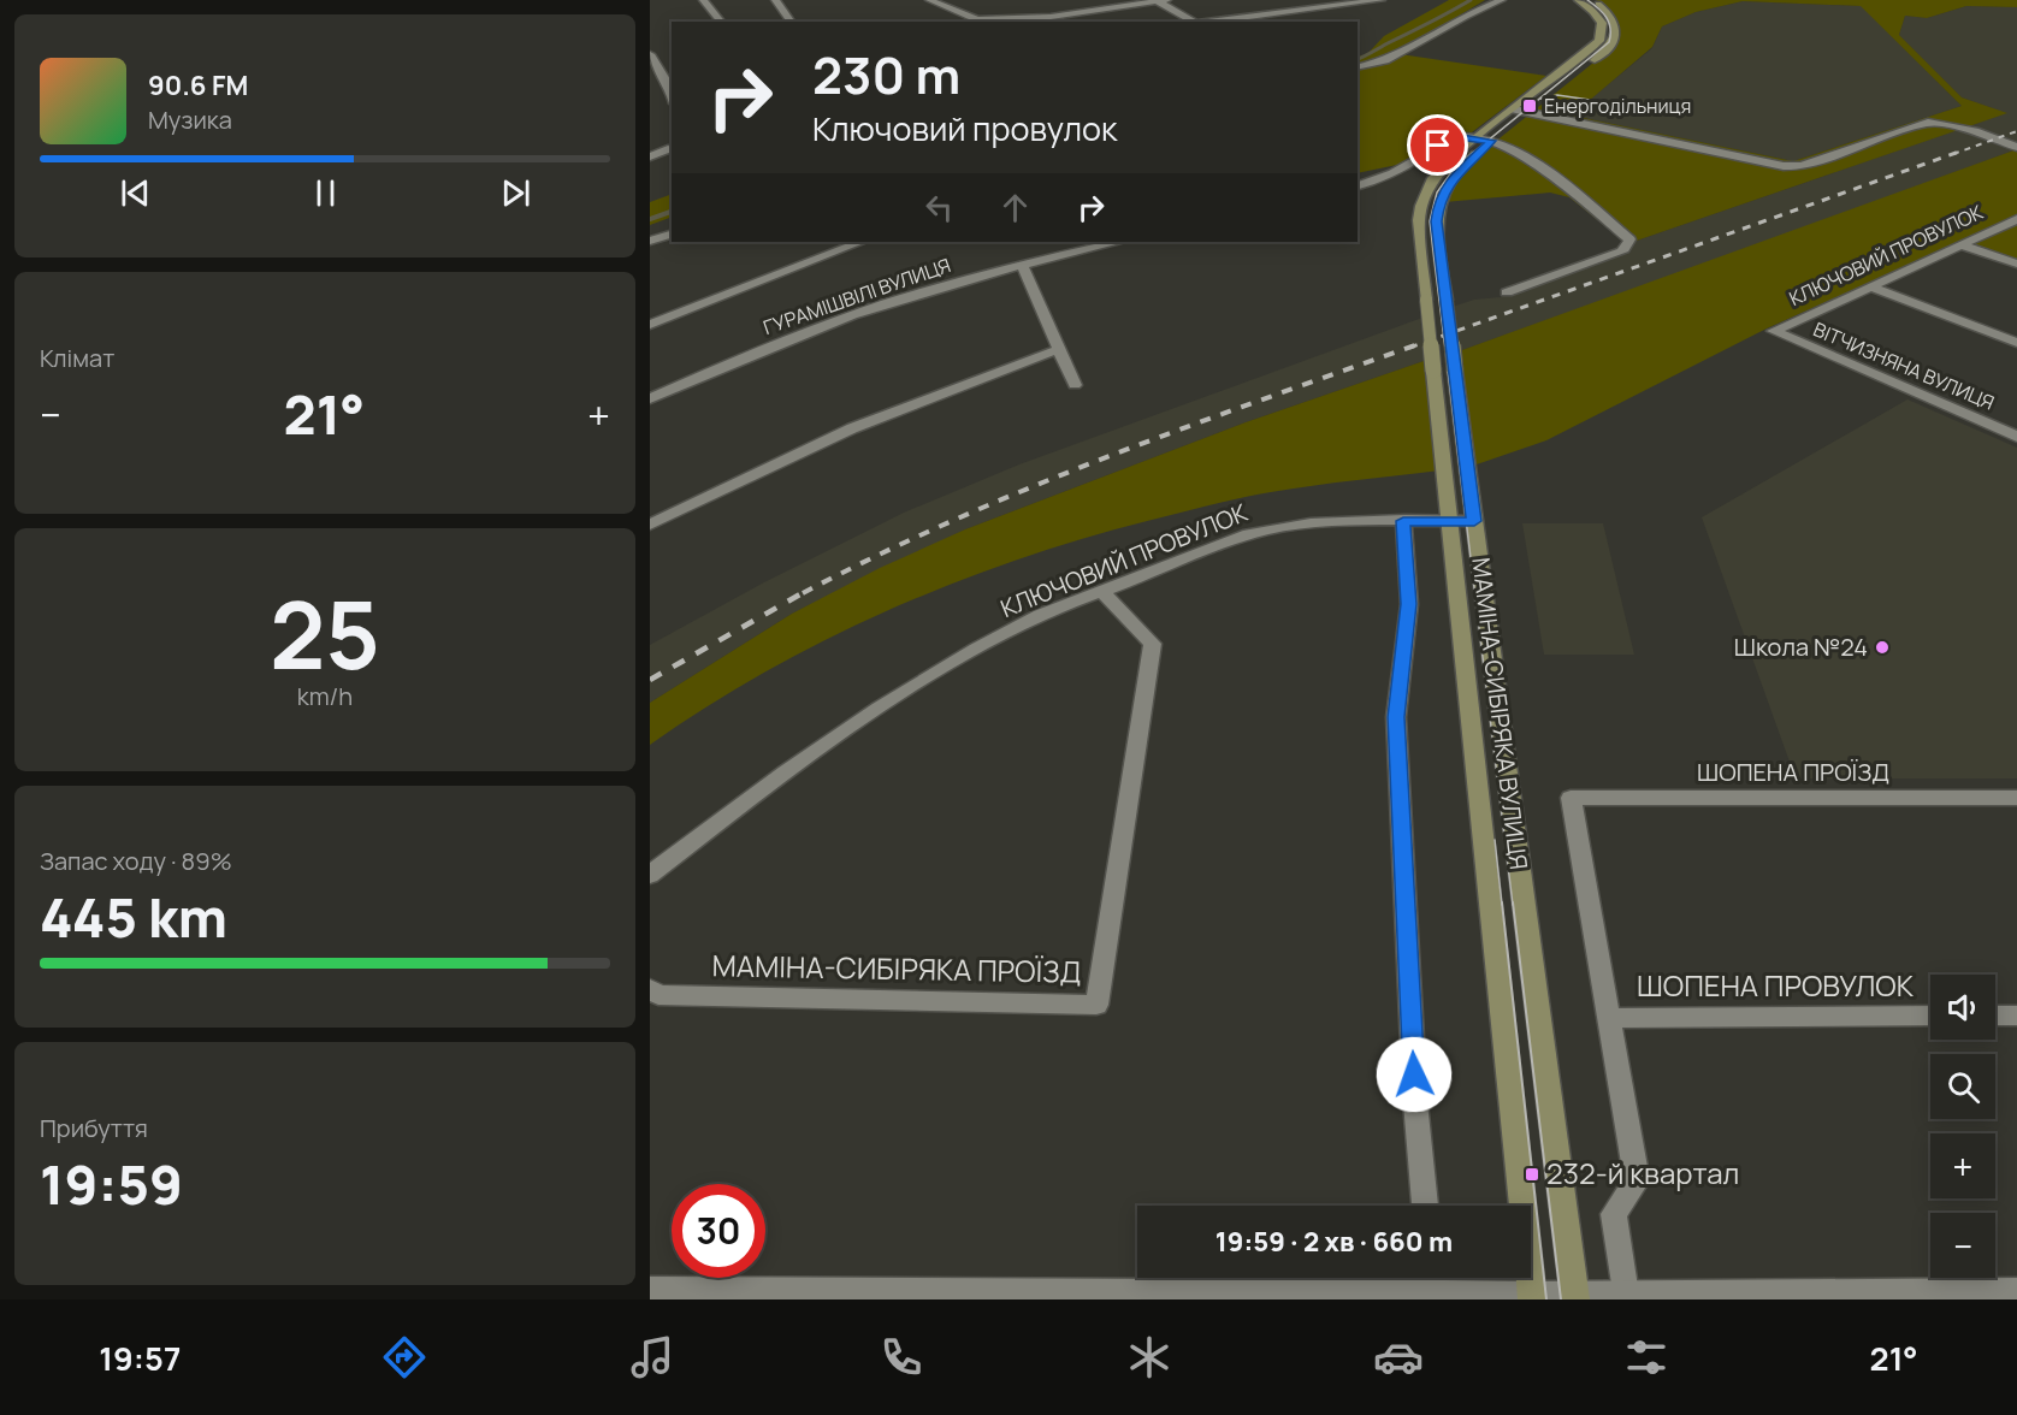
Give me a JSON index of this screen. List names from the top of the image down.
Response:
{
  "streets": {
    "main road": ["МАМІНА-СИБІРЯКА ВУЛИЦЯ"],
    "street": [
      "КЛЮЧОВИЙ ПРОВУЛОК",
      "ГУРАМІШВІЛІ ВУЛИЦЯ",
      "ВІТЧИЗНЯНА ВУЛИЦЯ",
      "ШОПЕНА ПРОЇЗД",
      "МАМІНА-СИБІРЯКА ПРОЇЗД",
      "ШОПЕНА ПРОВУЛОК"
    ]
  },
  "crossings": [
    ["КЛЮЧОВИЙ ПРОВУЛОК", "ВІТЧИЗНЯНА ВУЛИЦЯ"],
    ["КЛЮЧОВИЙ ПРОВУЛОК", "МАМІНА-СИБІРЯКА ВУЛИЦЯ"],
    ["КЛЮЧОВИЙ ПРОВУЛОК", "МАМІНА-СИБІРЯКА ПРОЇЗД"],
    ["ШОПЕНА ПРОЇЗД", "ШОПЕНА ПРОВУЛОК"]
  ],
  "places": {
    "transit": ["Енергодільниця", "232-й квартал"],
    "other": ["Школа №24"]
  },
  "page": {
    "turn": ["230 m", "Ключовий провулок"],
    "song": ["90.6 FM", "Музика"],
    "tile": [
      "Клімат",
      ["25", "km/h"],
      ["Запас ходу · 89%", "445 km"],
      ["Прибуття", "19:59"]
    ],
    "heat": ["−", "21°", "+"],
    "map_buttons": ["+", "−"],
    "limit": "30",
    "trip": "19:59 · 2 хв · 660 m",
    "tabs": ["19:57", "21°"]
  }
}
